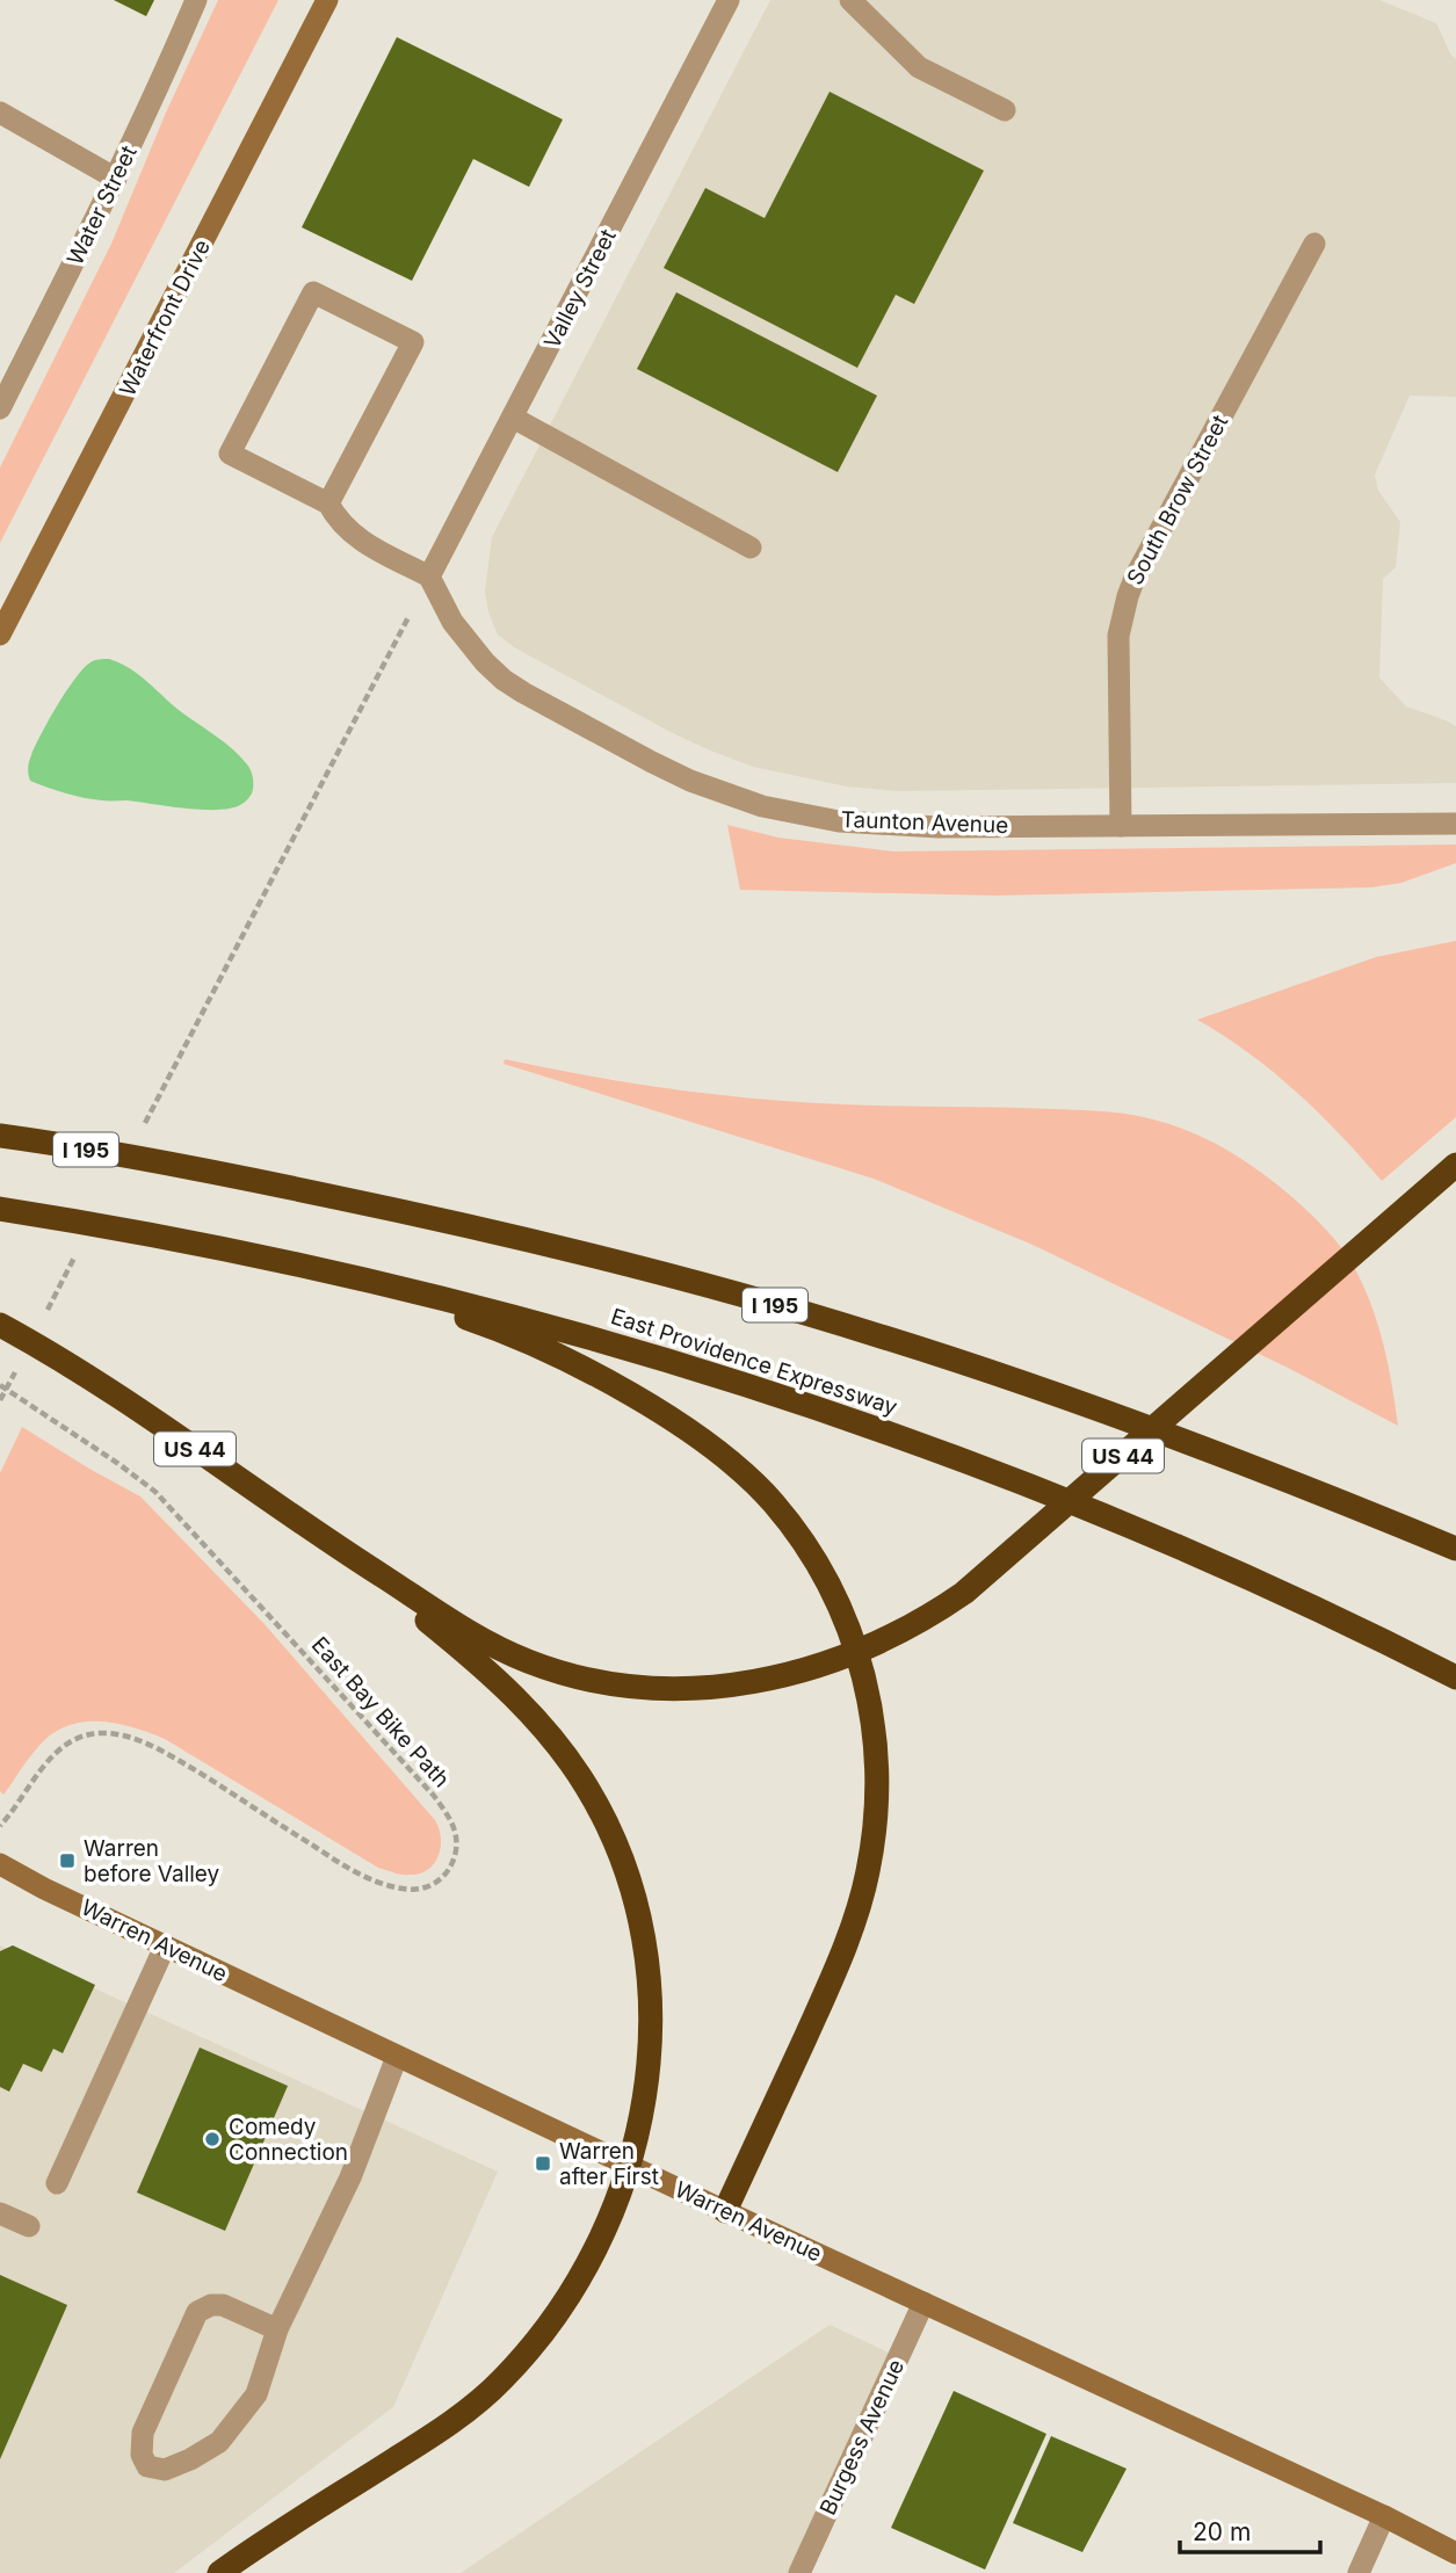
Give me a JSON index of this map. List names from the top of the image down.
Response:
{
  "streets": {
    "highway": ["I 195", "East Providence Expressway", "US 44"],
    "main road": ["Waterfront Drive", "Warren Avenue"],
    "street": [
      "Water Street",
      "Valley Street",
      "South Brow Street",
      "Taunton Avenue",
      "Burgess Avenue"
    ],
    "path": ["East Bay Bike Path"]
  },
  "crossings": [
    ["Valley Street", "Taunton Avenue"],
    ["South Brow Street", "Taunton Avenue"],
    ["Warren Avenue", "Burgess Avenue"]
  ],
  "places": {
    "transit": ["Warren before Valley", "Warren after First"],
    "other": ["Comedy Connection"]
  },
  "scale_bar": "20 m"
}
